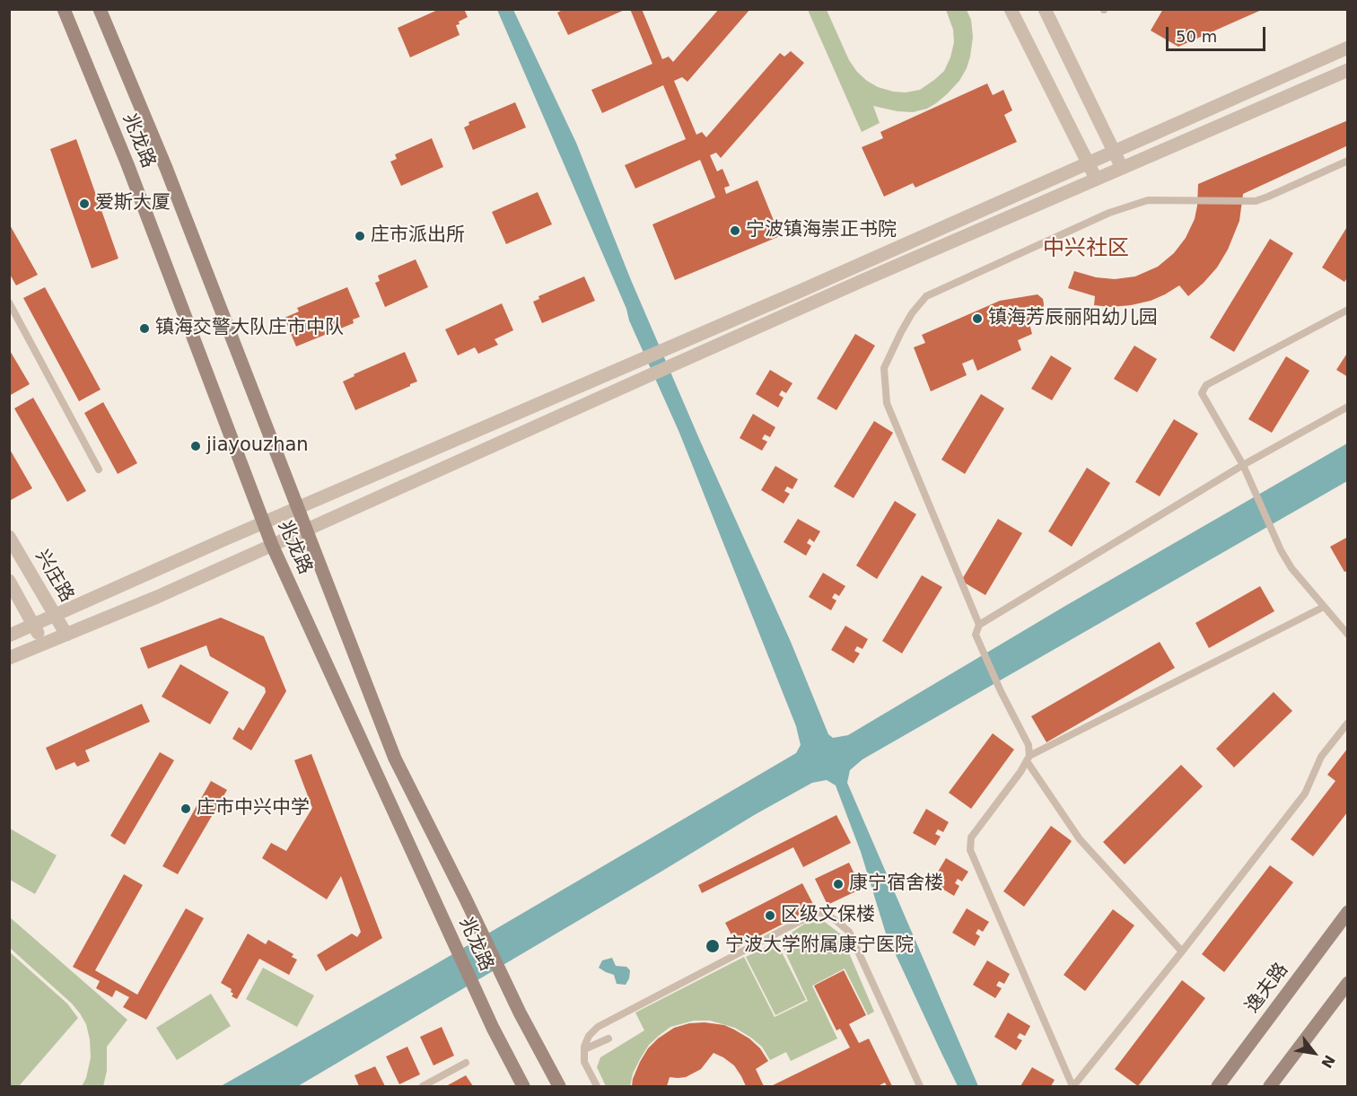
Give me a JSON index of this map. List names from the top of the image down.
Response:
{
  "streets": {
    "main road": ["兆龙路", "逸夫路"],
    "street": ["兴庄路"]
  },
  "districts": ["中兴社区"],
  "places": [
    "爱斯大厦",
    "宁波镇海崇正书院",
    "庄市派出所",
    "镇海芳辰丽阳幼儿园",
    "镇海交警大队庄市中队",
    "jiayouzhan",
    "庄市中兴中学",
    "康宁宿舍楼",
    "区级文保楼",
    "宁波大学附属康宁医院"
  ],
  "scale_bar": "50 m",
  "north": "bottom right"
}
